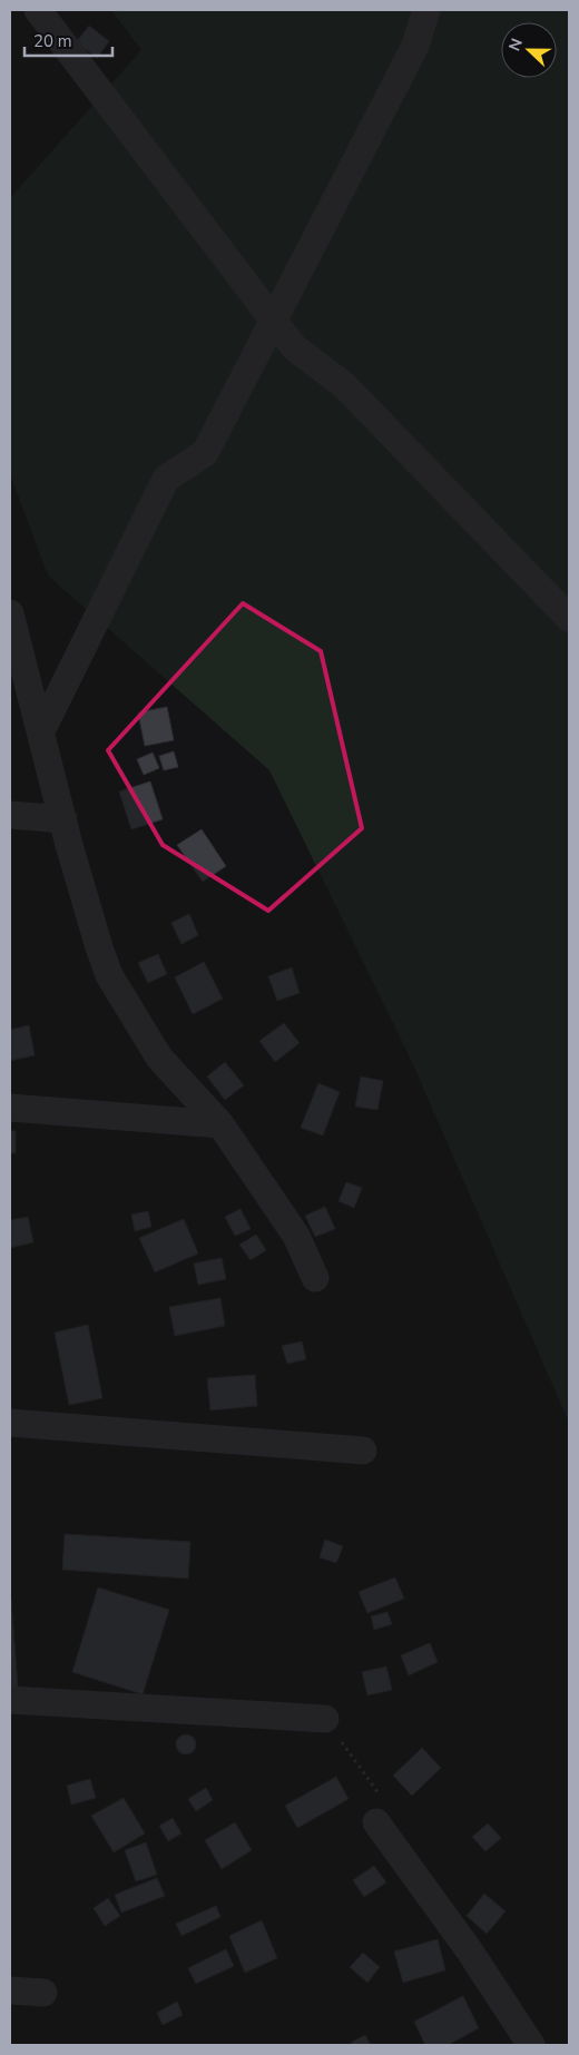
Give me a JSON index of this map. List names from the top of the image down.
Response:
{
  "scale_bar": "20 m",
  "north": "left"
}
